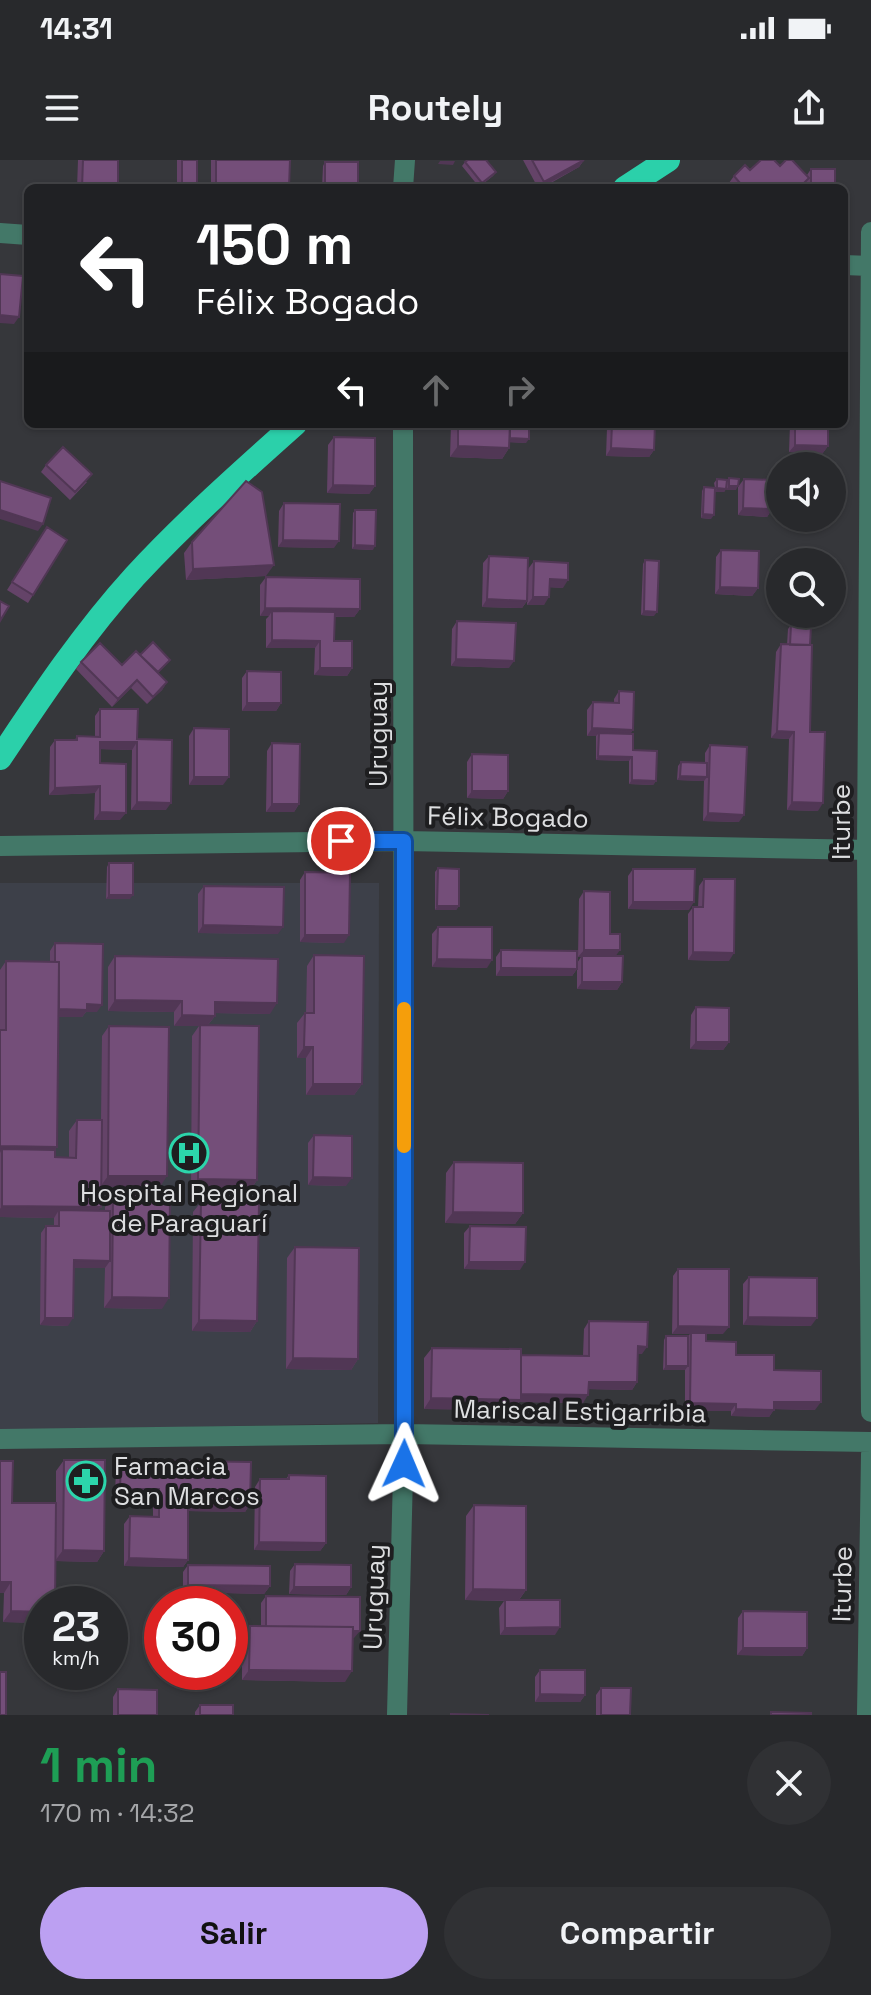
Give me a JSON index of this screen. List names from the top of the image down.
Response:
{
  "streets": {
    "street": [
      "Uruguay",
      "Félix Bogado",
      "Iturbe",
      "Mariscal Estigarribia"
    ]
  },
  "crossings": [
    ["Uruguay", "Félix Bogado"],
    ["Uruguay", "Mariscal Estigarribia"],
    ["Félix Bogado", "Iturbe"]
  ],
  "places": {
    "hospital": ["Hospital Regional de Paraguarí"],
    "pharmacy": ["Farmacia San Marcos"]
  },
  "page": {
    "status": "14:31",
    "header": "Routely",
    "turn": ["150 m", "Félix Bogado"],
    "speed": "23 km/h",
    "limit": "30",
    "heading": ["1 min", "170 m · 14:32"],
    "buttons": ["Salir", "Compartir"]
  }
}
